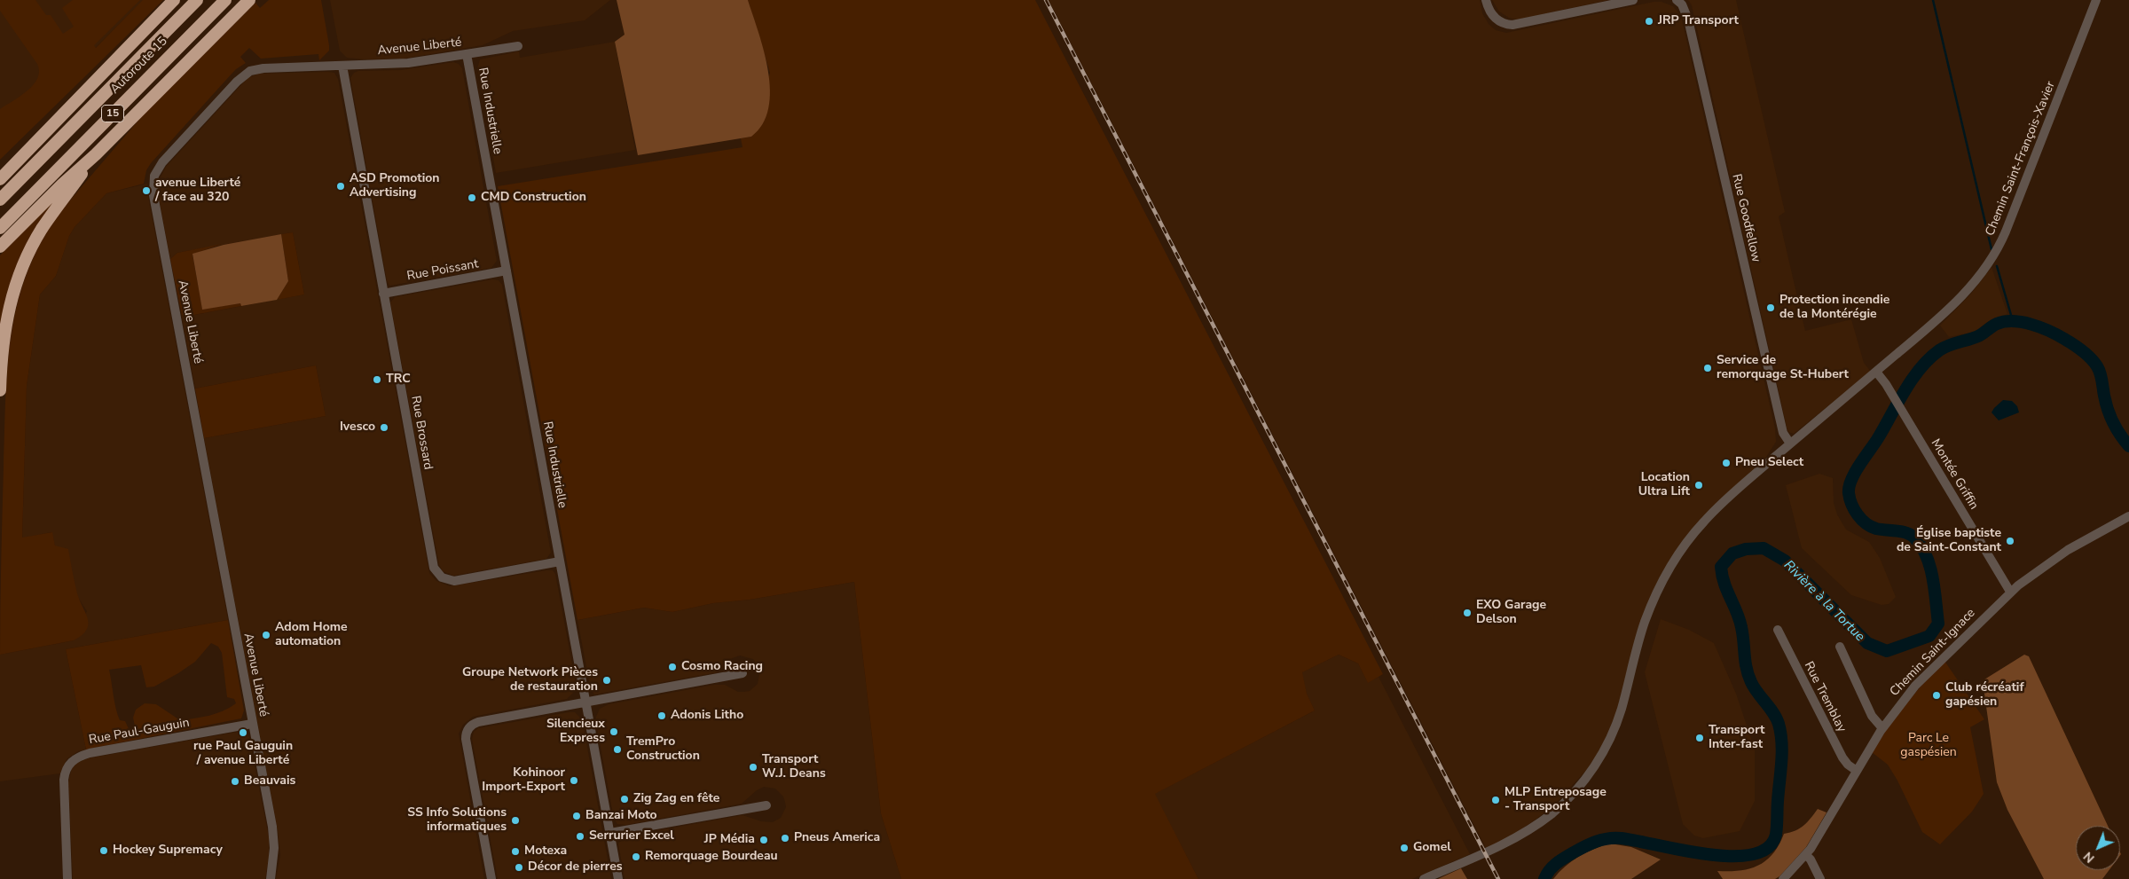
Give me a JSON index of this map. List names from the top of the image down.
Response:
{
  "streets": {
    "highway": ["Autoroute 15", "15"],
    "street": [
      "Avenue Liberté",
      "Rue Industrielle",
      "Chemin Saint-François-Xavier",
      "Rue Goodfellow",
      "Rue Poissant",
      "Rue Brossard",
      "Montée Griffin",
      "Chemin Saint-Ignace",
      "Rue Tremblay",
      "Rue Paul-Gauguin"
    ]
  },
  "crossings": [
    ["Avenue Liberté", "Rue Industrielle"],
    ["Avenue Liberté", "Rue Brossard"],
    ["Avenue Liberté", "Rue Paul-Gauguin"],
    ["Rue Industrielle", "Rue Poissant"],
    ["Rue Industrielle", "Rue Brossard"],
    ["Chemin Saint-François-Xavier", "Rue Goodfellow"],
    ["Chemin Saint-François-Xavier", "Montée Griffin"],
    ["Rue Poissant", "Rue Brossard"],
    ["Montée Griffin", "Chemin Saint-Ignace"],
    ["Chemin Saint-Ignace", "Rue Tremblay"]
  ],
  "water": ["Rivière à la Tortue"],
  "parks": ["Parc Le gaspésien"],
  "places": [
    "JRP Transport",
    "ASD Promotion Advertising",
    "avenue Liberté / face au 320",
    "CMD Construction",
    "Protection incendie de la Montérégie",
    "Service de remorquage St-Hubert",
    "TRC",
    "Ivesco",
    "Pneu Select",
    "Location Ultra Lift",
    "Église baptiste de Saint-Constant",
    "EXO Garage Delson",
    "Adom Home automation",
    "Cosmo Racing",
    "Groupe Network Pièces de restauration",
    "Club récréatif gapésien",
    "Adonis Litho",
    "Silencieux Express",
    "rue Paul Gauguin / avenue Liberté",
    "Transport Inter-fast",
    "TremPro Construction",
    "Transport W.J. Deans",
    "Kohinoor Import-Export",
    "Beauvais",
    "Zig Zag en fête",
    "MLP Entreposage - Transport",
    "Banzai Moto",
    "SS Info Solutions informatiques",
    "Serrurier Excel",
    "Pneus America",
    "JP Média",
    "Gomel",
    "Hockey Supremacy",
    "Motexa",
    "Remorquage Bourdeau",
    "Décor de pierres"
  ],
  "north": "bottom left"
}
